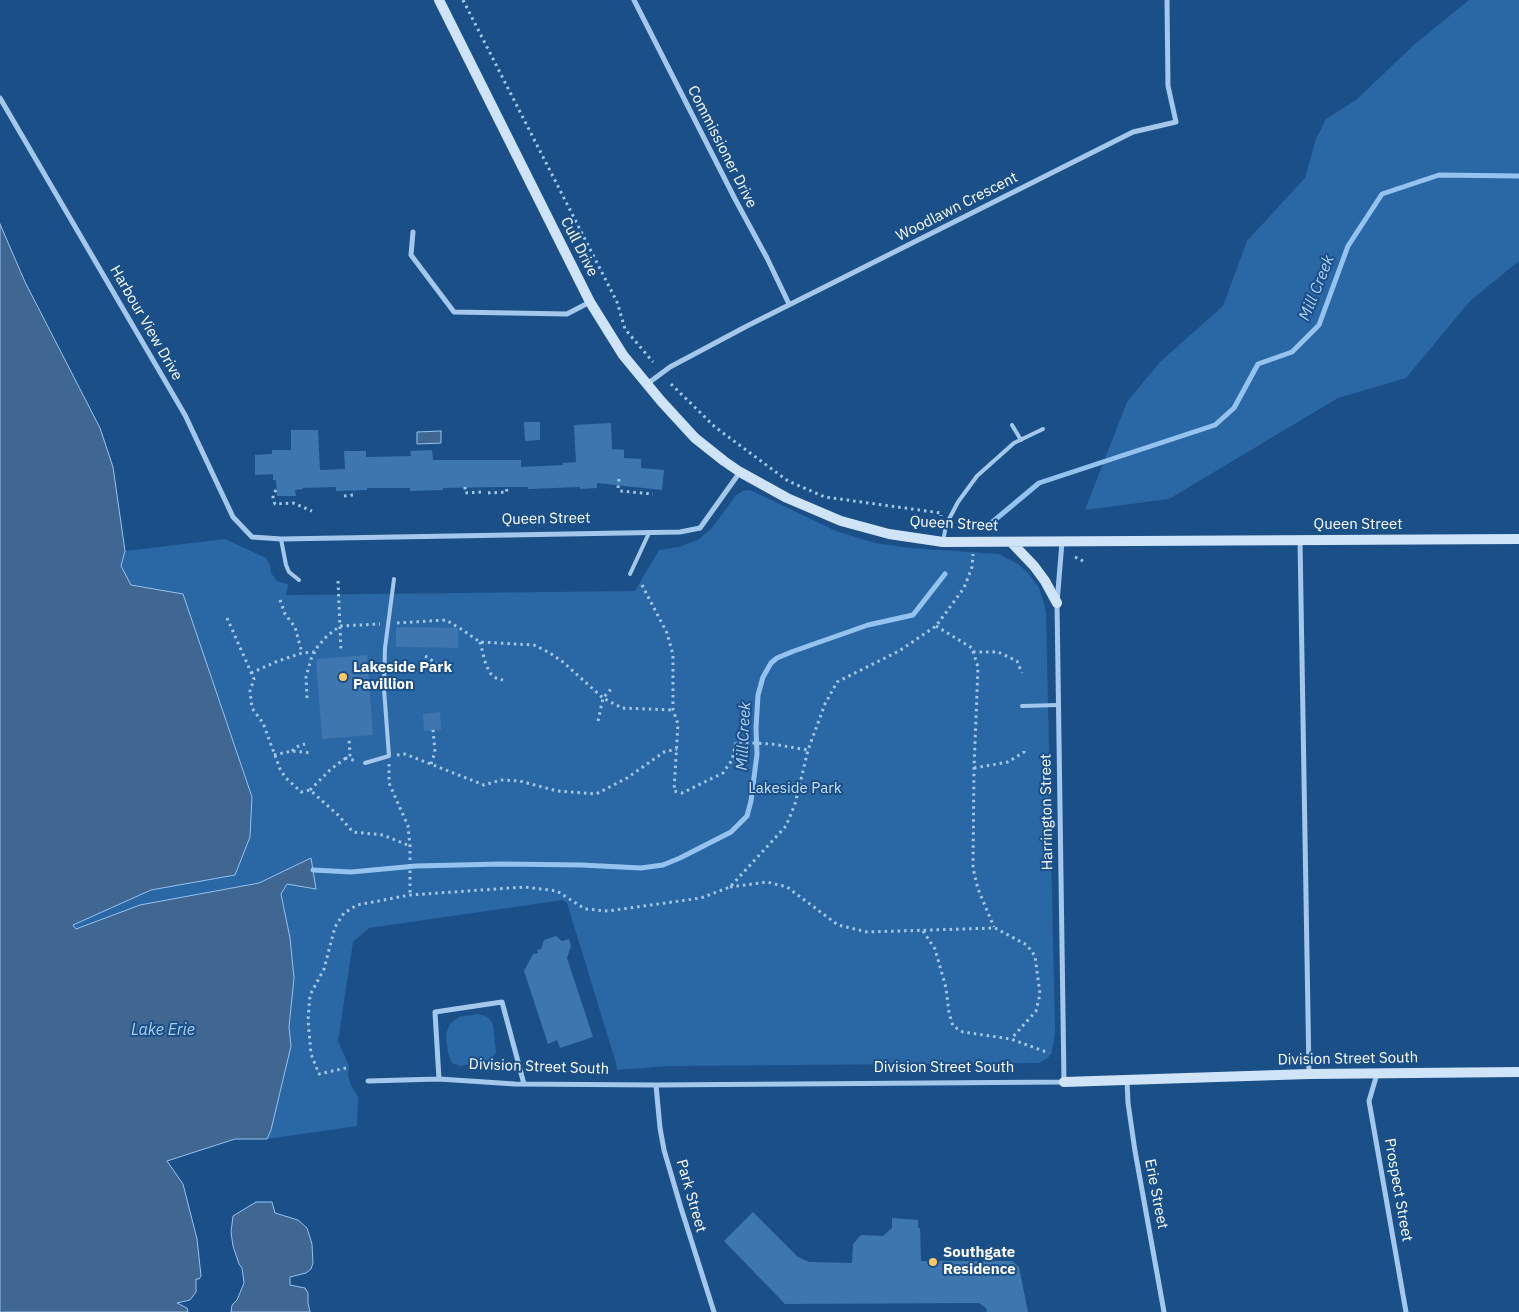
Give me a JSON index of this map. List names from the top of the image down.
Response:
{
  "streets": {
    "street": [
      "Commissioner Drive",
      "Woodlawn Crescent",
      "Cull Drive",
      "Harbour View Drive",
      "Queen Street",
      "Harrington Street",
      "Division Street South",
      "Prospect Street",
      "Erie Street",
      "Park Street"
    ]
  },
  "crossings": [
    ["Commissioner Drive", "Woodlawn Crescent"],
    ["Woodlawn Crescent", "Cull Drive"],
    ["Cull Drive", "Queen Street"],
    ["Harbour View Drive", "Queen Street"],
    ["Queen Street", "Harrington Street"],
    ["Harrington Street", "Division Street South"],
    ["Division Street South", "Prospect Street"],
    ["Division Street South", "Erie Street"],
    ["Division Street South", "Park Street"]
  ],
  "water": ["Mill Creek", "Lake Erie"],
  "parks": ["Lakeside Park"],
  "places": ["Lakeside Park Pavillion", "Southgate Residence"]
}
